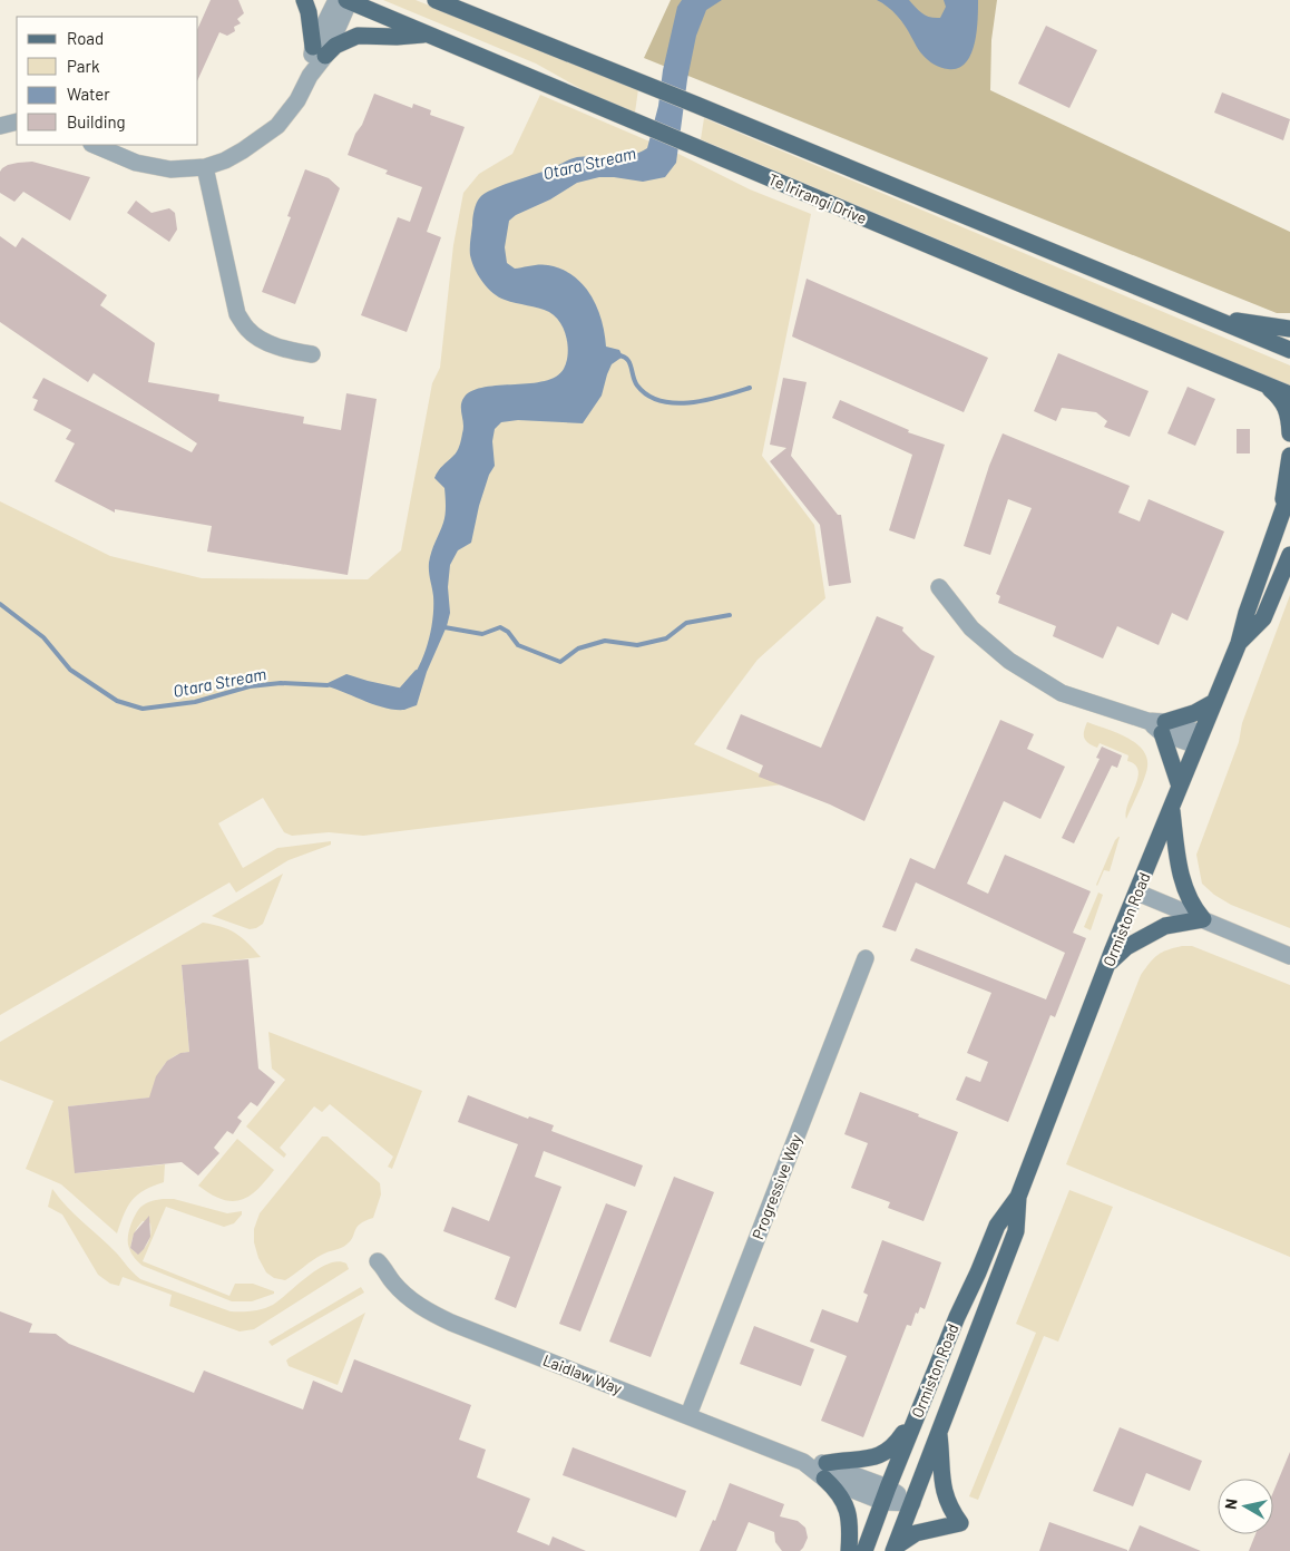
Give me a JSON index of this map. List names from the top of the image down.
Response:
{
  "streets": {
    "main road": ["Te Irirangi Drive", "Ormiston Road"],
    "street": ["Progressive Way", "Laidlaw Way"]
  },
  "crossings": [
    ["Ormiston Road", "Laidlaw Way"],
    ["Progressive Way", "Laidlaw Way"]
  ],
  "water": ["Otara Stream"],
  "legend": [
    "Road",
    "Park",
    "Water",
    "Building"
  ],
  "north": "left"
}
